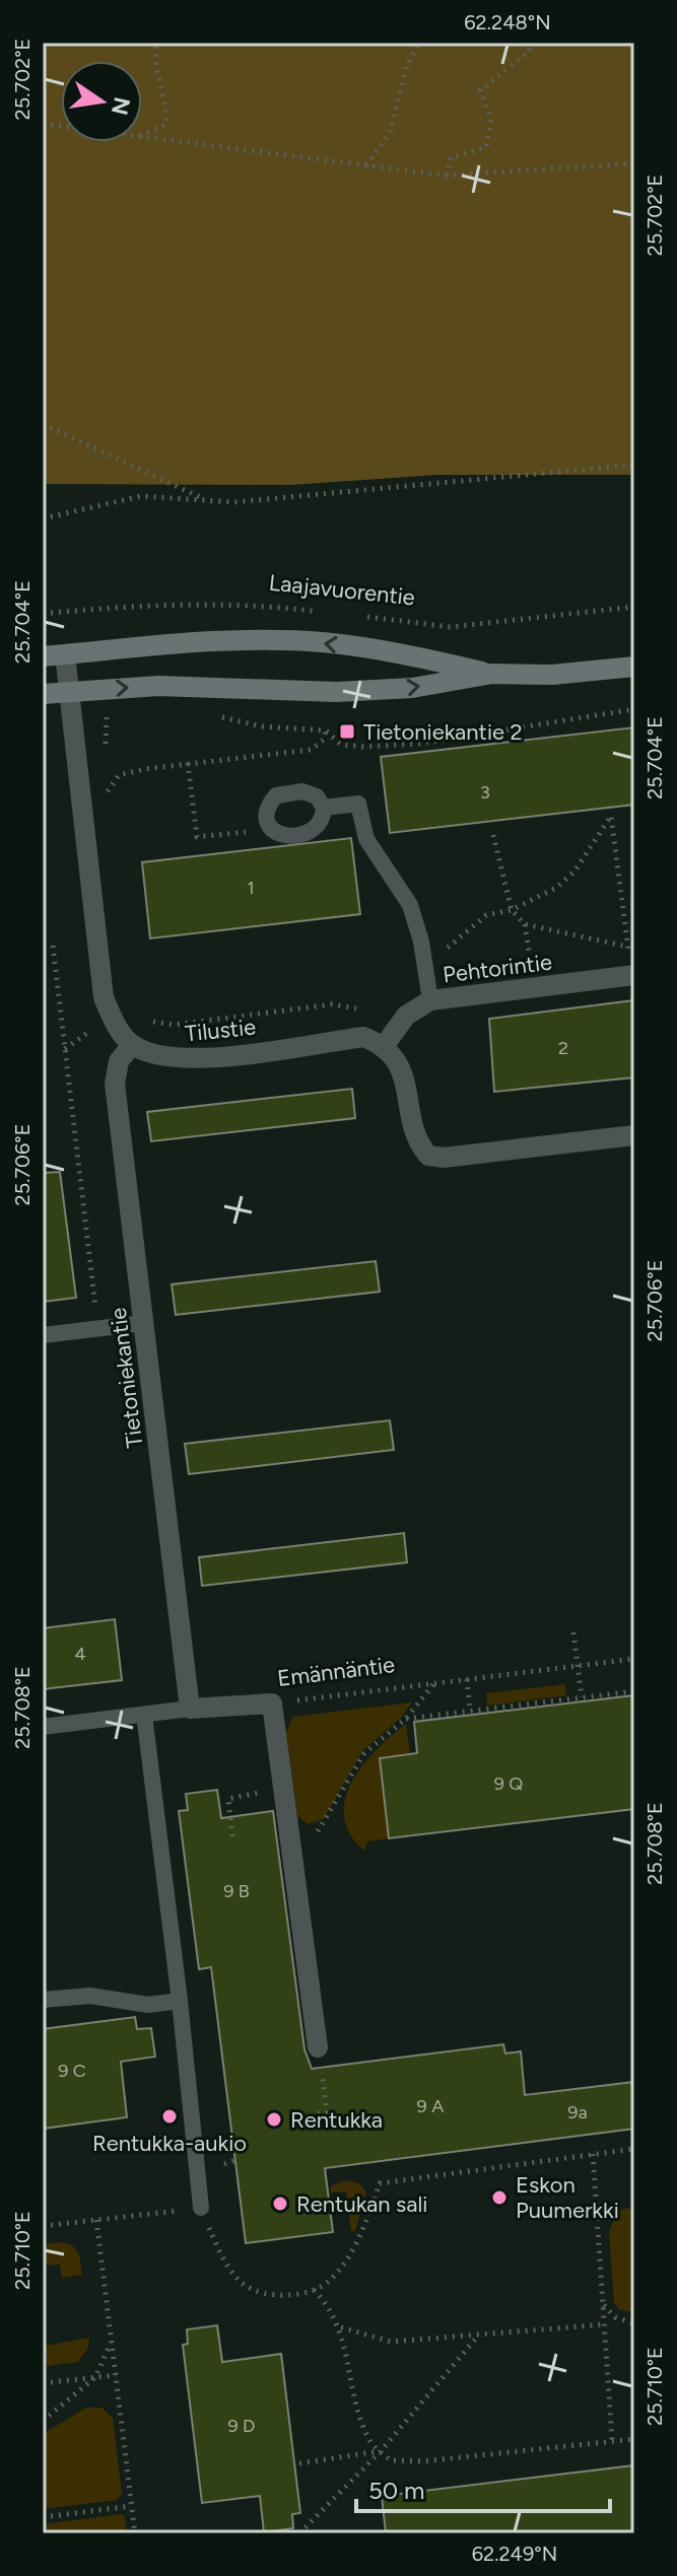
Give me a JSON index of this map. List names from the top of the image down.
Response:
{
  "streets": {
    "street": [
      "Pehtorintie",
      "Tilustie",
      "Tietoniekantie",
      "Emännäntie"
    ],
    "path": ["Laajavuorentie"]
  },
  "crossings": [
    ["Pehtorintie", "Tilustie"],
    ["Tilustie", "Tietoniekantie"],
    ["Tietoniekantie", "Emännäntie"]
  ],
  "places": {
    "transit": ["Tietoniekantie 2"],
    "other": [
      "Rentukka-aukio",
      "Rentukka",
      "Eskon Puumerkki",
      "Rentukan sali"
    ]
  },
  "house_numbers": [
    "3",
    "1",
    "2",
    "4",
    "9 Q",
    "9 B",
    "9 C",
    "9 A",
    "9a",
    "9 D"
  ],
  "scale_bar": "50 m",
  "north": "right",
  "coordinates": [
    "62.248°N",
    "25.702°E",
    "25.704°E",
    "25.706°E",
    "25.708°E",
    "25.710°E",
    "62.249°N"
  ]
}
